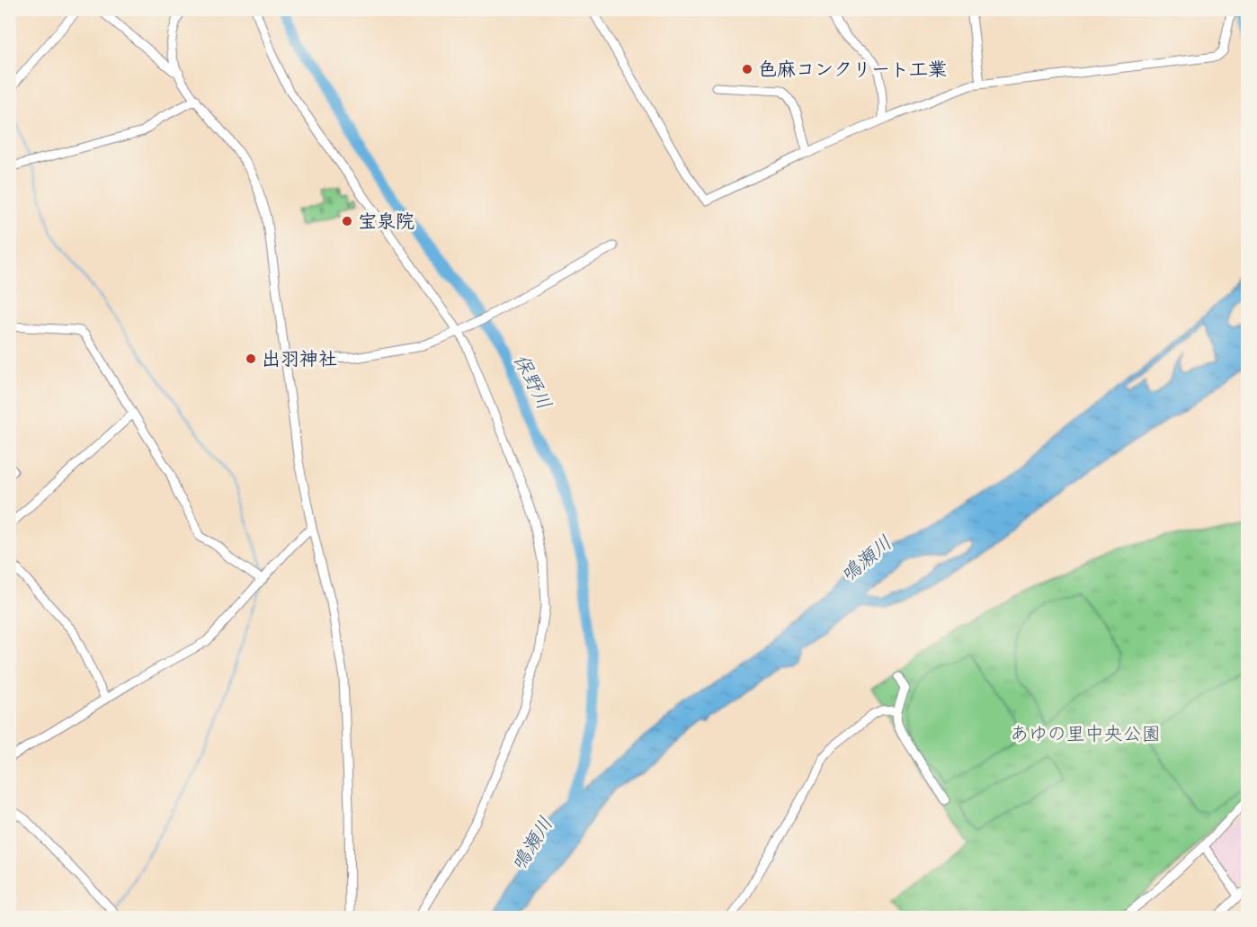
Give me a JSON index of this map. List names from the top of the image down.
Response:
{
  "water": ["保野川", "鳴瀬川"],
  "parks": ["あゆの里中央公園"],
  "places": ["色麻コンクリート工業", "宝泉院", "出羽神社"]
}
